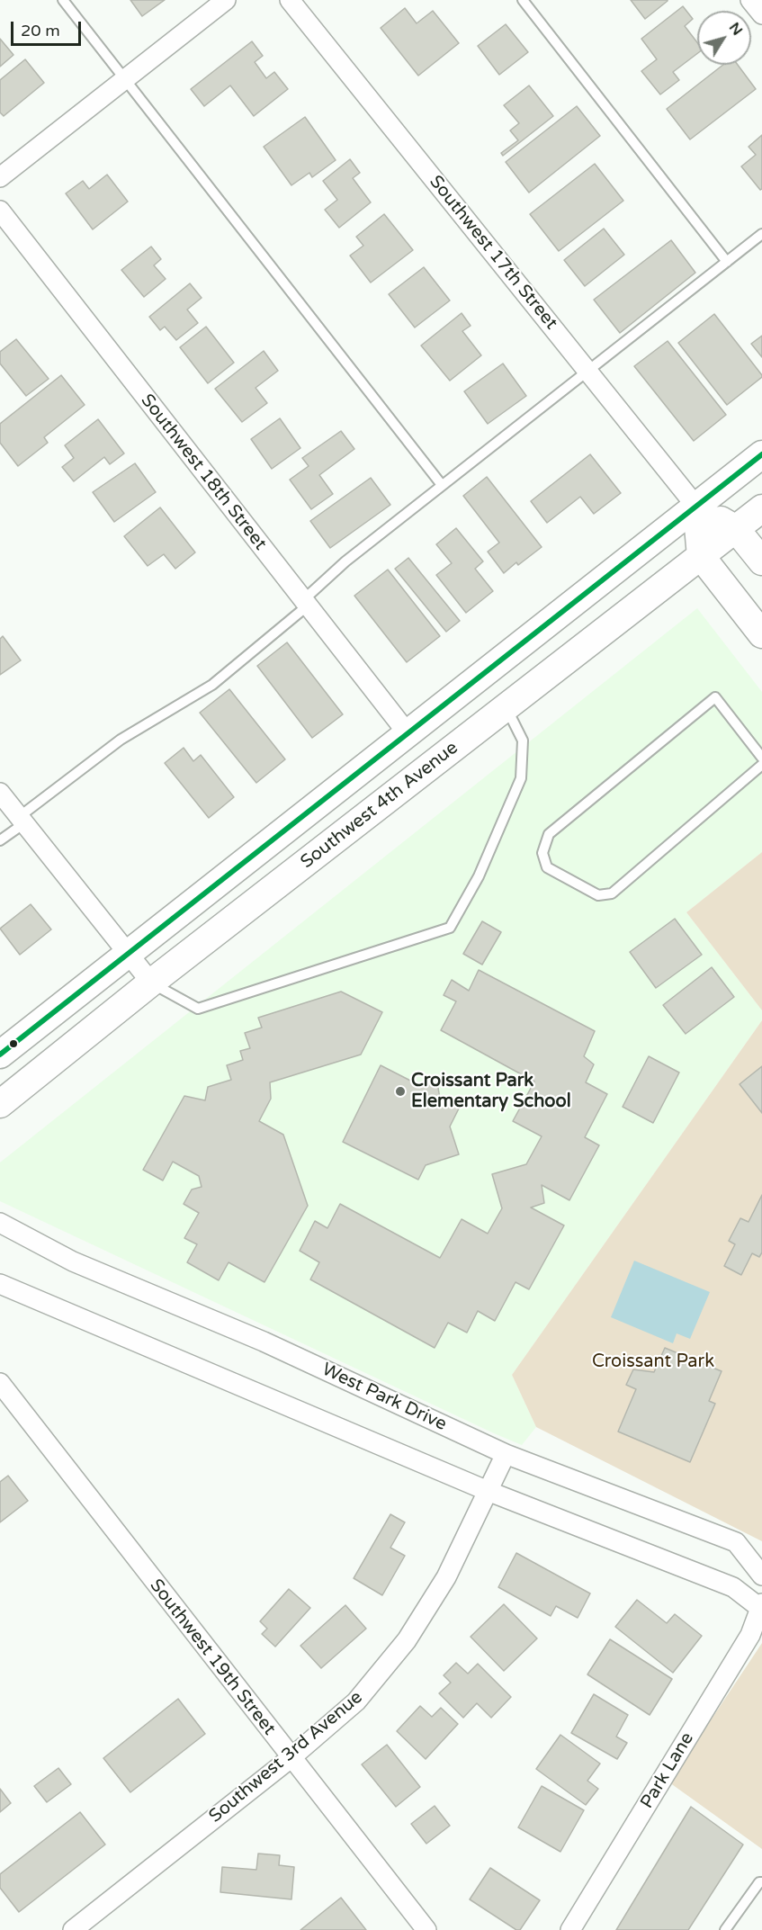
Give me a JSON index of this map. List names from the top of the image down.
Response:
{
  "streets": {
    "main road": ["Southwest 17th Street", "Southwest 4th Avenue"],
    "street": [
      "Southwest 18th Street",
      "West Park Drive",
      "Southwest 19th Street",
      "Southwest 3rd Avenue",
      "Park Lane"
    ]
  },
  "crossings": [
    ["Southwest 17th Street", "Southwest 4th Avenue"],
    ["West Park Drive", "Southwest 3rd Avenue"],
    ["Southwest 19th Street", "Southwest 3rd Avenue"]
  ],
  "parks": ["Croissant Park"],
  "places": ["Croissant Park Elementary School"],
  "scale_bar": "20 m",
  "north": "top right"
}
